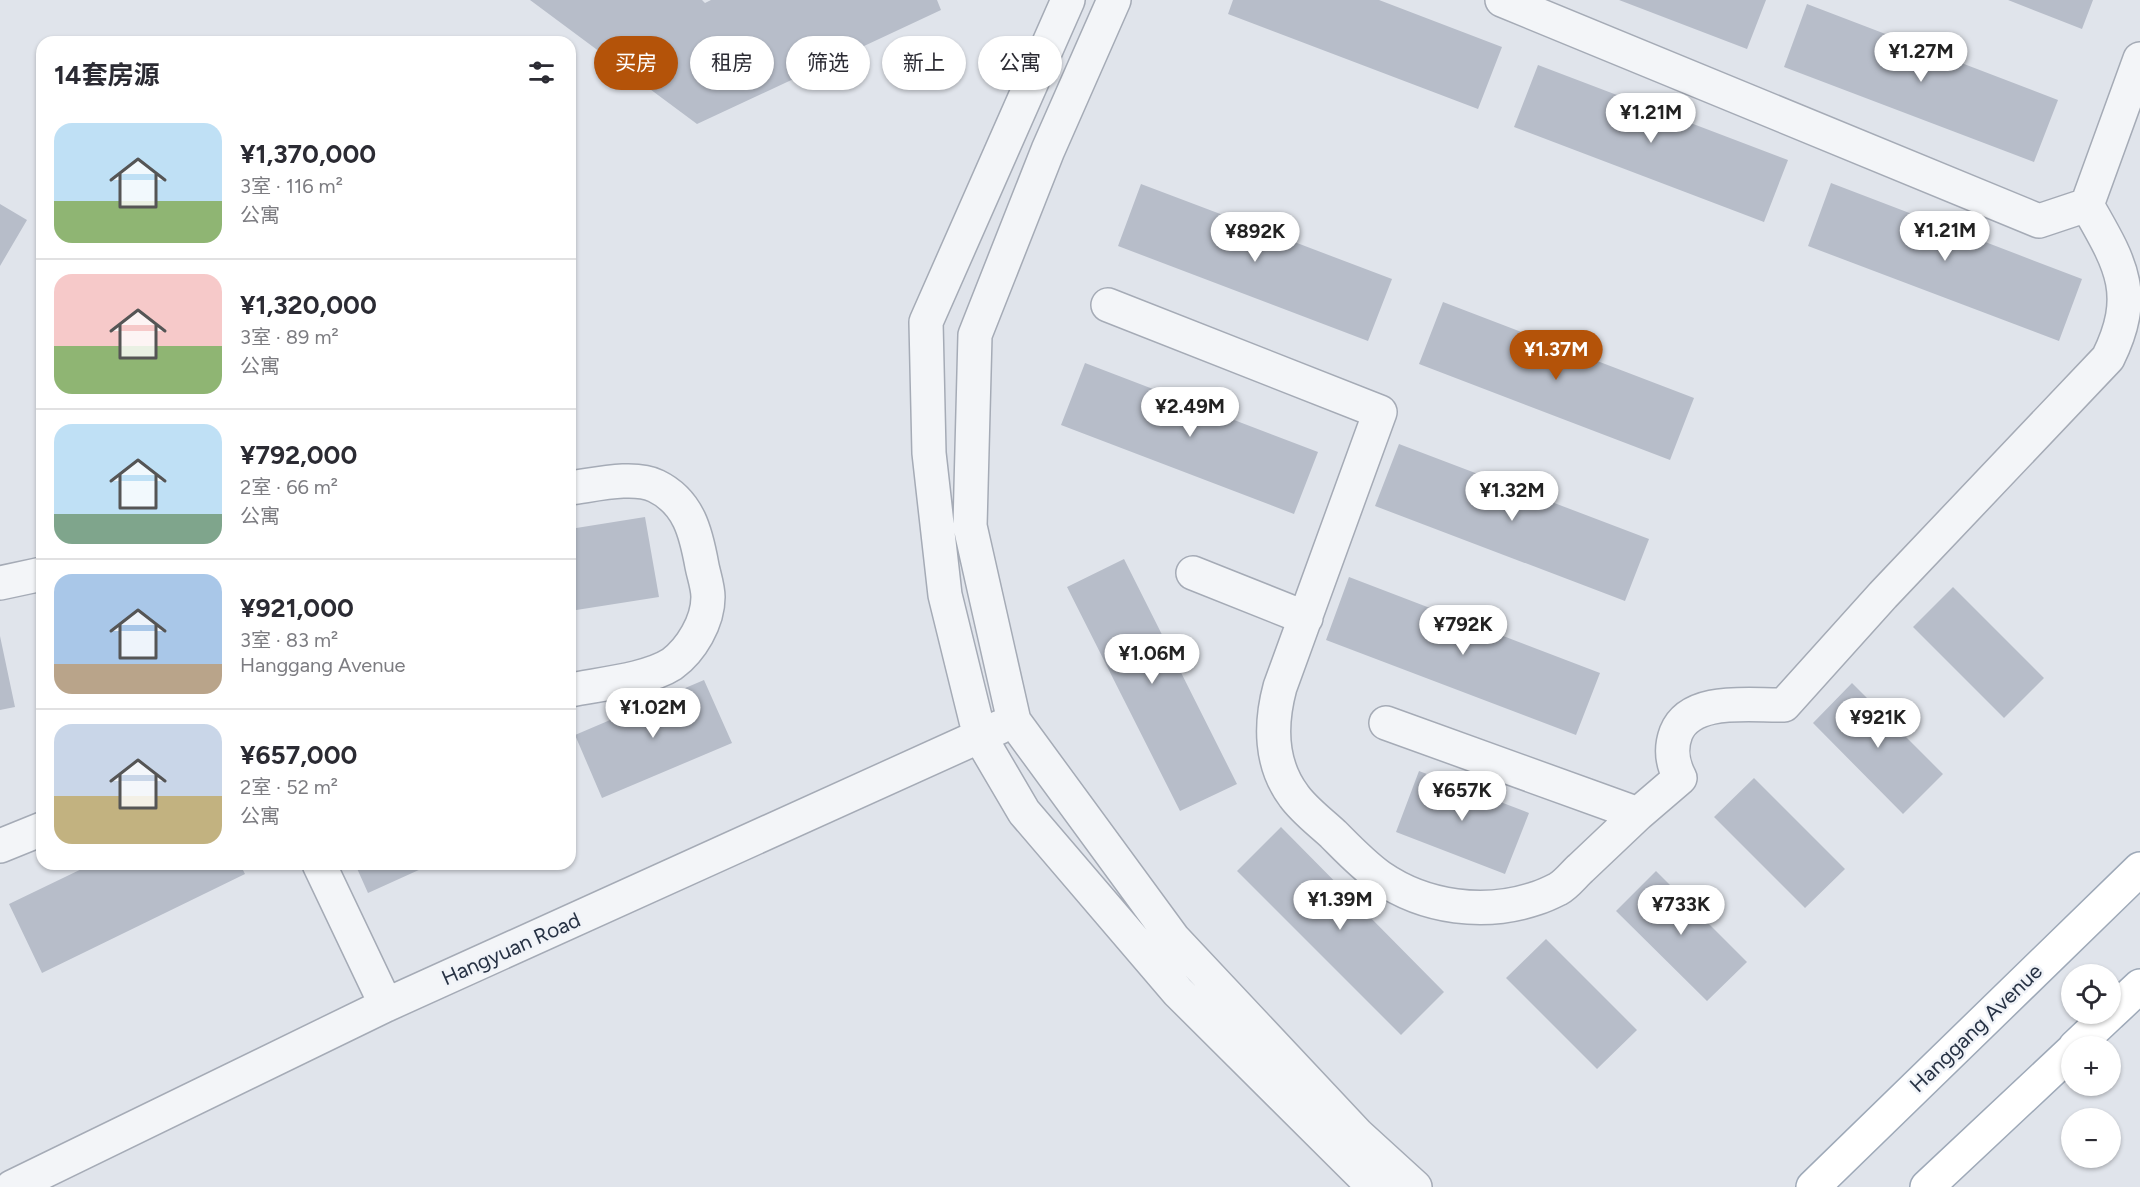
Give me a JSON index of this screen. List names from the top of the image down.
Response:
{
  "streets": {
    "main road": ["Hanggang Avenue"],
    "street": ["Hangyuan Road"]
  },
  "page": {
    "price": [
      "¥1.27M",
      "¥1.21M",
      "¥1.21M",
      "¥892K",
      "¥1.37M",
      "¥2.49M",
      "¥1.32M",
      "¥792K",
      "¥1.06M",
      "¥1.02M",
      "¥921K",
      "¥657K",
      "¥1.39M",
      "¥733K"
    ],
    "chip": [
      "买房",
      "租房",
      "筛选",
      "新上",
      "公寓"
    ],
    "heading": "14套房源",
    "list": [
      {
        "name": "¥1,370,000",
        "note": "3室 · 116 m² · 公寓"
      },
      {
        "name": "¥1,320,000",
        "note": "3室 · 89 m² · 公寓"
      },
      {
        "name": "¥792,000",
        "note": "2室 · 66 m² · 公寓"
      },
      {
        "name": "¥921,000",
        "note": "3室 · 83 m² · Hanggang Avenue"
      },
      {
        "name": "¥657,000",
        "note": "2室 · 52 m² · 公寓"
      }
    ],
    "map_buttons": ["+", "−"]
  }
}
